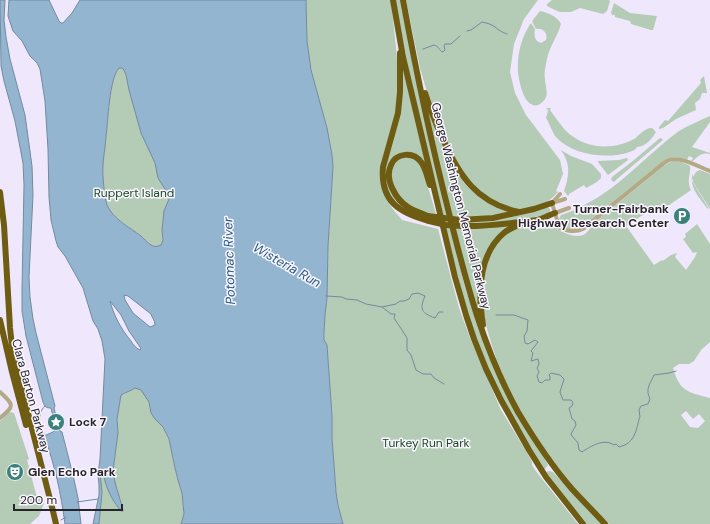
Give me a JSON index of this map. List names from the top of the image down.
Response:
{
  "streets": {
    "highway": ["George Washington Memorial Parkway", "Clara Barton Parkway"]
  },
  "water": ["Potomac River", "Wisteria Run"],
  "parks": ["Ruppert Island", "Turkey Run Park"],
  "places": {
    "parking": ["Turner-Fairbank Highway Research Center"],
    "place": ["Lock 7"],
    "theatre": ["Glen Echo Park"]
  },
  "scale_bar": "200 m"
}
